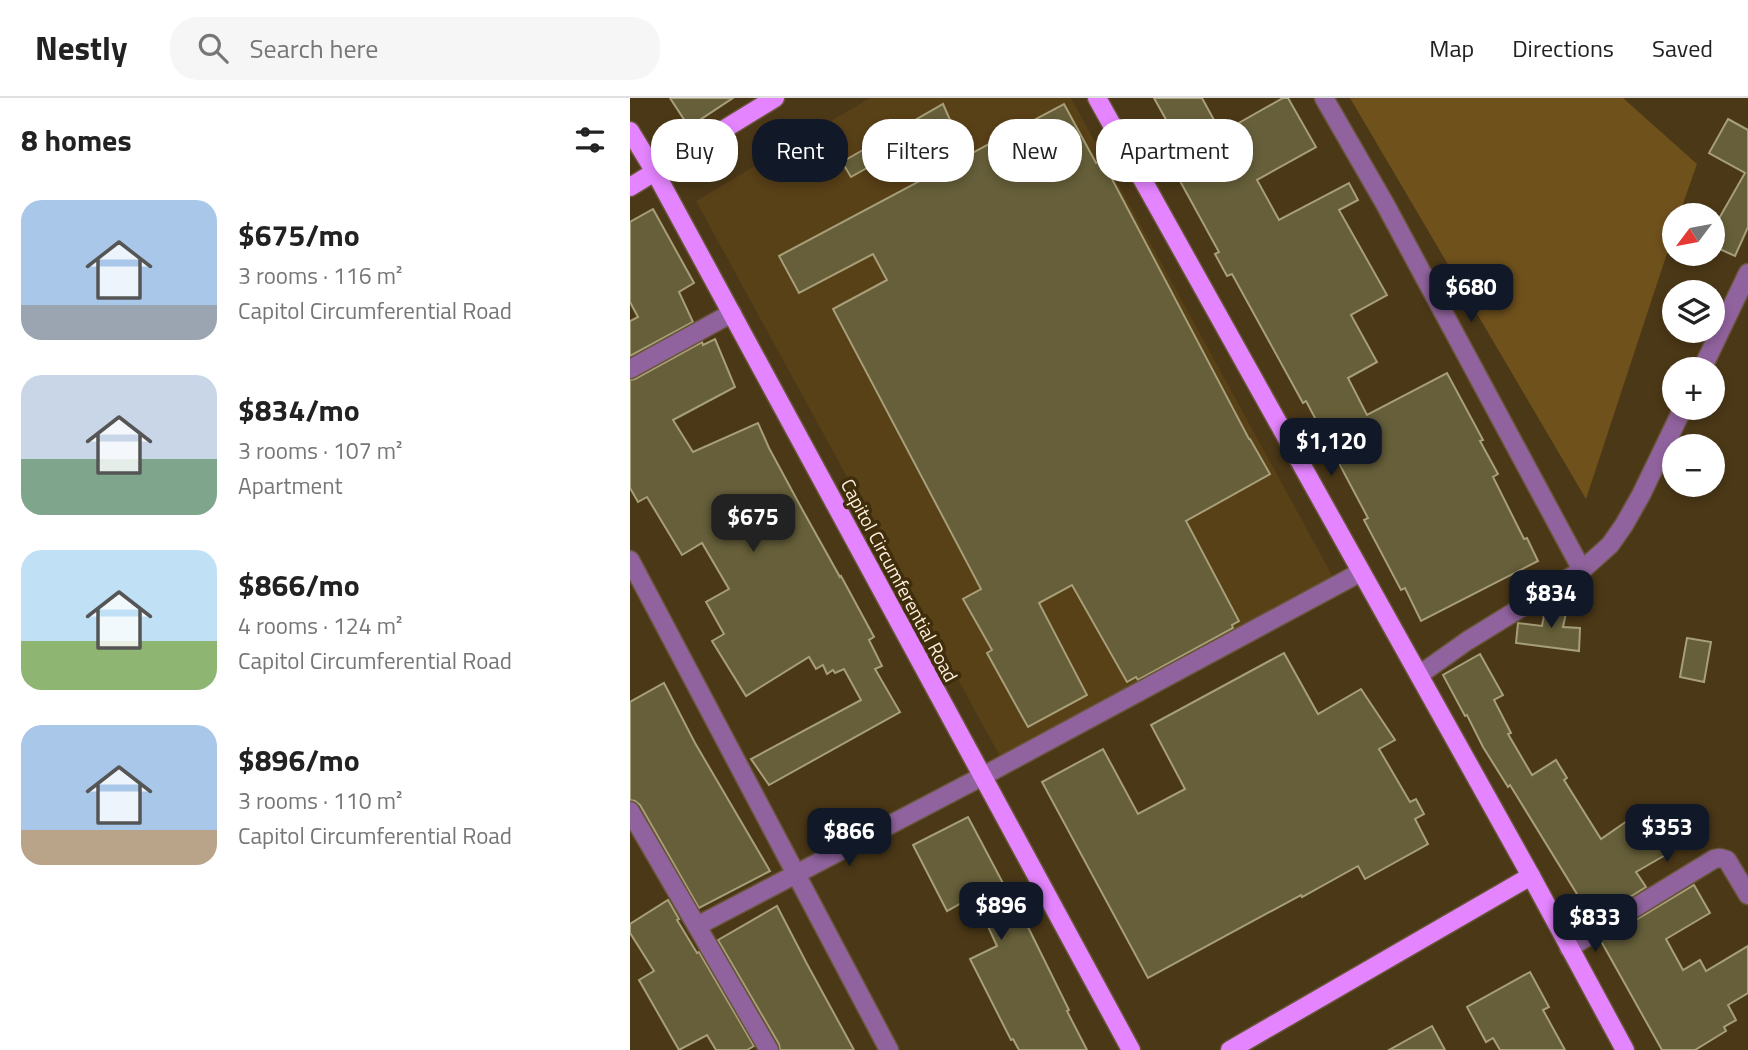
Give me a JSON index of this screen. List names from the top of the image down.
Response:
{
  "streets": {
    "main road": ["Capitol Circumferential Road"]
  },
  "north": "bottom left",
  "page": {
    "header": "Nestly",
    "search": "Search here",
    "nav": ["Map", "Directions", "Saved"],
    "heading": "8 homes",
    "chip": [
      "Buy",
      "Rent",
      "Filters",
      "New",
      "Apartment"
    ],
    "list": [
      {
        "name": "$675/mo",
        "note": "3 rooms · 116 m² · Capitol Circumferential Road"
      },
      {
        "name": "$834/mo",
        "note": "3 rooms · 107 m² · Apartment"
      },
      {
        "name": "$866/mo",
        "note": "4 rooms · 124 m² · Capitol Circumferential Road"
      },
      {
        "name": "$896/mo",
        "note": "3 rooms · 110 m² · Capitol Circumferential Road"
      }
    ],
    "map_buttons": ["+", "−"],
    "price": [
      "$680",
      "$1,120",
      "$675",
      "$834",
      "$353",
      "$866",
      "$896",
      "$833"
    ]
  }
}
